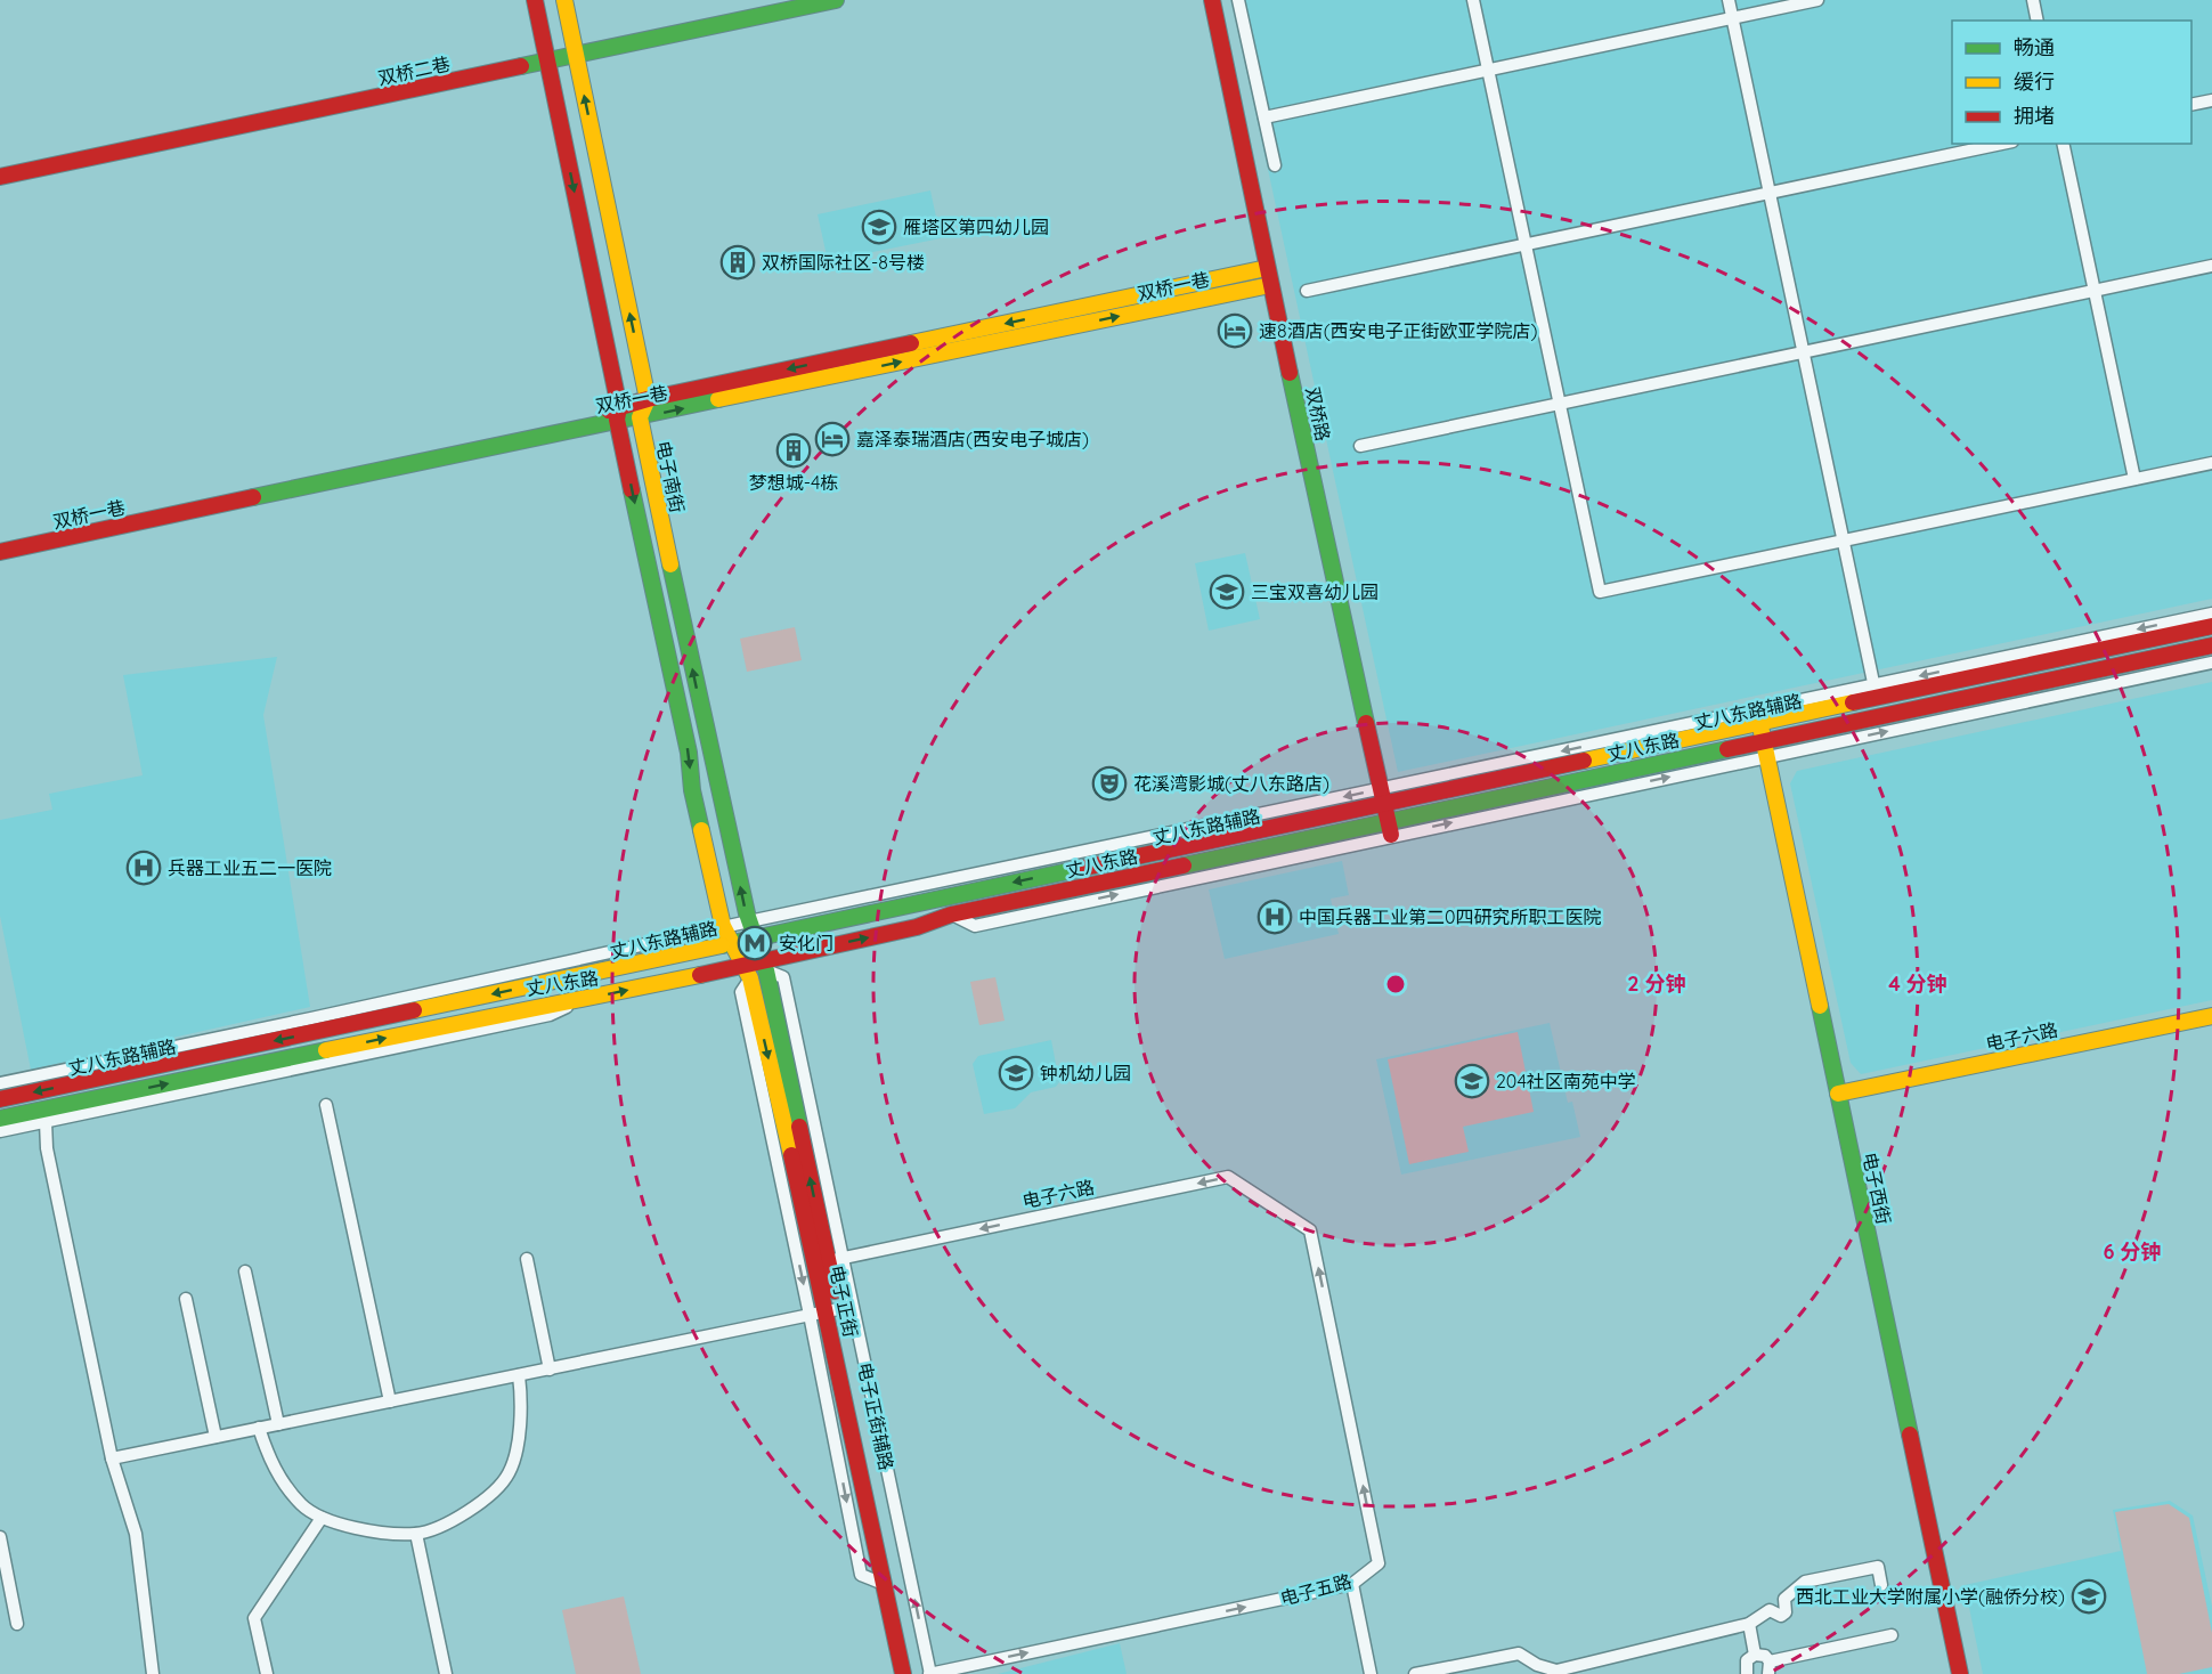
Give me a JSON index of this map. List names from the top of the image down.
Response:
{
  "streets": {
    "main road": [
      "双桥二巷",
      "双桥一巷",
      "双桥路",
      "电子南街",
      "丈八东路",
      "电子六路",
      "电子西街",
      "电子正街"
    ],
    "street": ["丈八东路辅路", "电子正街辅路", "电子五路"]
  },
  "crossings": [
    ["双桥一巷", "双桥路"],
    ["双桥一巷", "电子南街"],
    ["双桥路", "丈八东路辅路"],
    ["双桥路", "丈八东路"],
    ["电子南街", "丈八东路辅路"],
    ["电子南街", "丈八东路"],
    ["电子南街", "电子正街"],
    ["丈八东路辅路", "丈八东路"],
    ["丈八东路", "电子西街"],
    ["丈八东路", "电子正街"],
    ["电子六路", "电子西街"],
    ["电子六路", "电子正街"],
    ["电子六路", "电子正街辅路"],
    ["电子六路", "电子五路"],
    ["电子正街", "电子正街辅路"],
    ["电子正街辅路", "电子五路"]
  ],
  "one_way": ["丈八东路辅路", "电子六路"],
  "places": {
    "school or university": [
      "雁塔区第四幼儿园",
      "三宝双喜幼儿园",
      "钟机幼儿园",
      "204社区南苑中学",
      "西北工业大学附属小学(融侨分校)"
    ],
    "building": ["双桥国际社区-8号楼", "梦想城-4栋"],
    "hotel": ["速8酒店(西安电子正街欧亚学院店)", "嘉泽泰瑞酒店(西安电子城店)"],
    "theatre": ["花溪湾影城(丈八东路店)"],
    "hospital": ["兵器工业五二一医院", "中国兵器工业第二0四研究所职工医院"],
    "metro station": ["安化门"]
  },
  "legend": ["畅通", "缓行", "拥堵"],
  "rings": ["2 分钟", "4 分钟", "6 分钟"]
}
